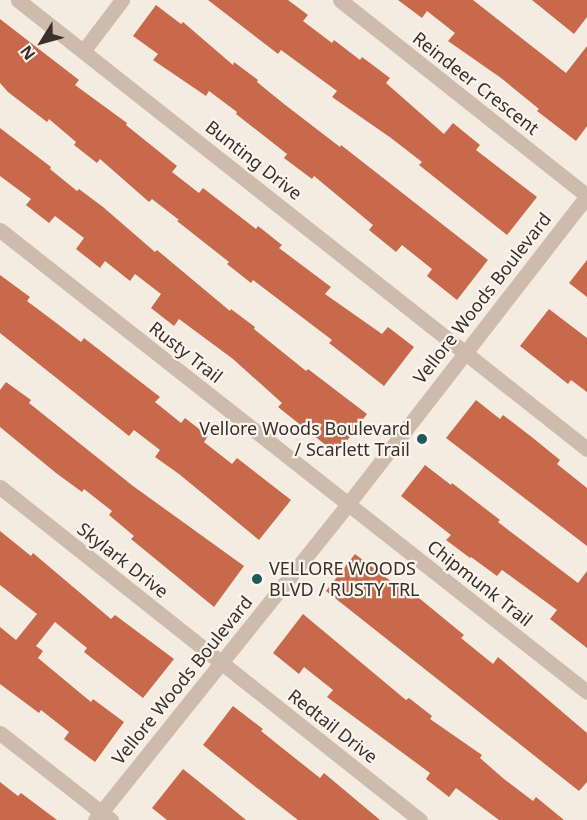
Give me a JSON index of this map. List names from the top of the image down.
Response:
{
  "streets": {
    "street": [
      "Reindeer Crescent",
      "Bunting Drive",
      "Vellore Woods Boulevard",
      "Rusty Trail",
      "Skylark Drive",
      "Chipmunk Trail",
      "Redtail Drive"
    ]
  },
  "crossings": [
    ["Reindeer Crescent", "Vellore Woods Boulevard"],
    ["Bunting Drive", "Vellore Woods Boulevard"],
    ["Vellore Woods Boulevard", "Rusty Trail"],
    ["Vellore Woods Boulevard", "Skylark Drive"],
    ["Vellore Woods Boulevard", "Chipmunk Trail"],
    ["Vellore Woods Boulevard", "Redtail Drive"],
    ["Rusty Trail", "Chipmunk Trail"],
    ["Skylark Drive", "Redtail Drive"]
  ],
  "places": ["Vellore Woods Boulevard / Scarlett Trail", "VELLORE WOODS BLVD / RUSTY TRL"],
  "north": "bottom left"
}
